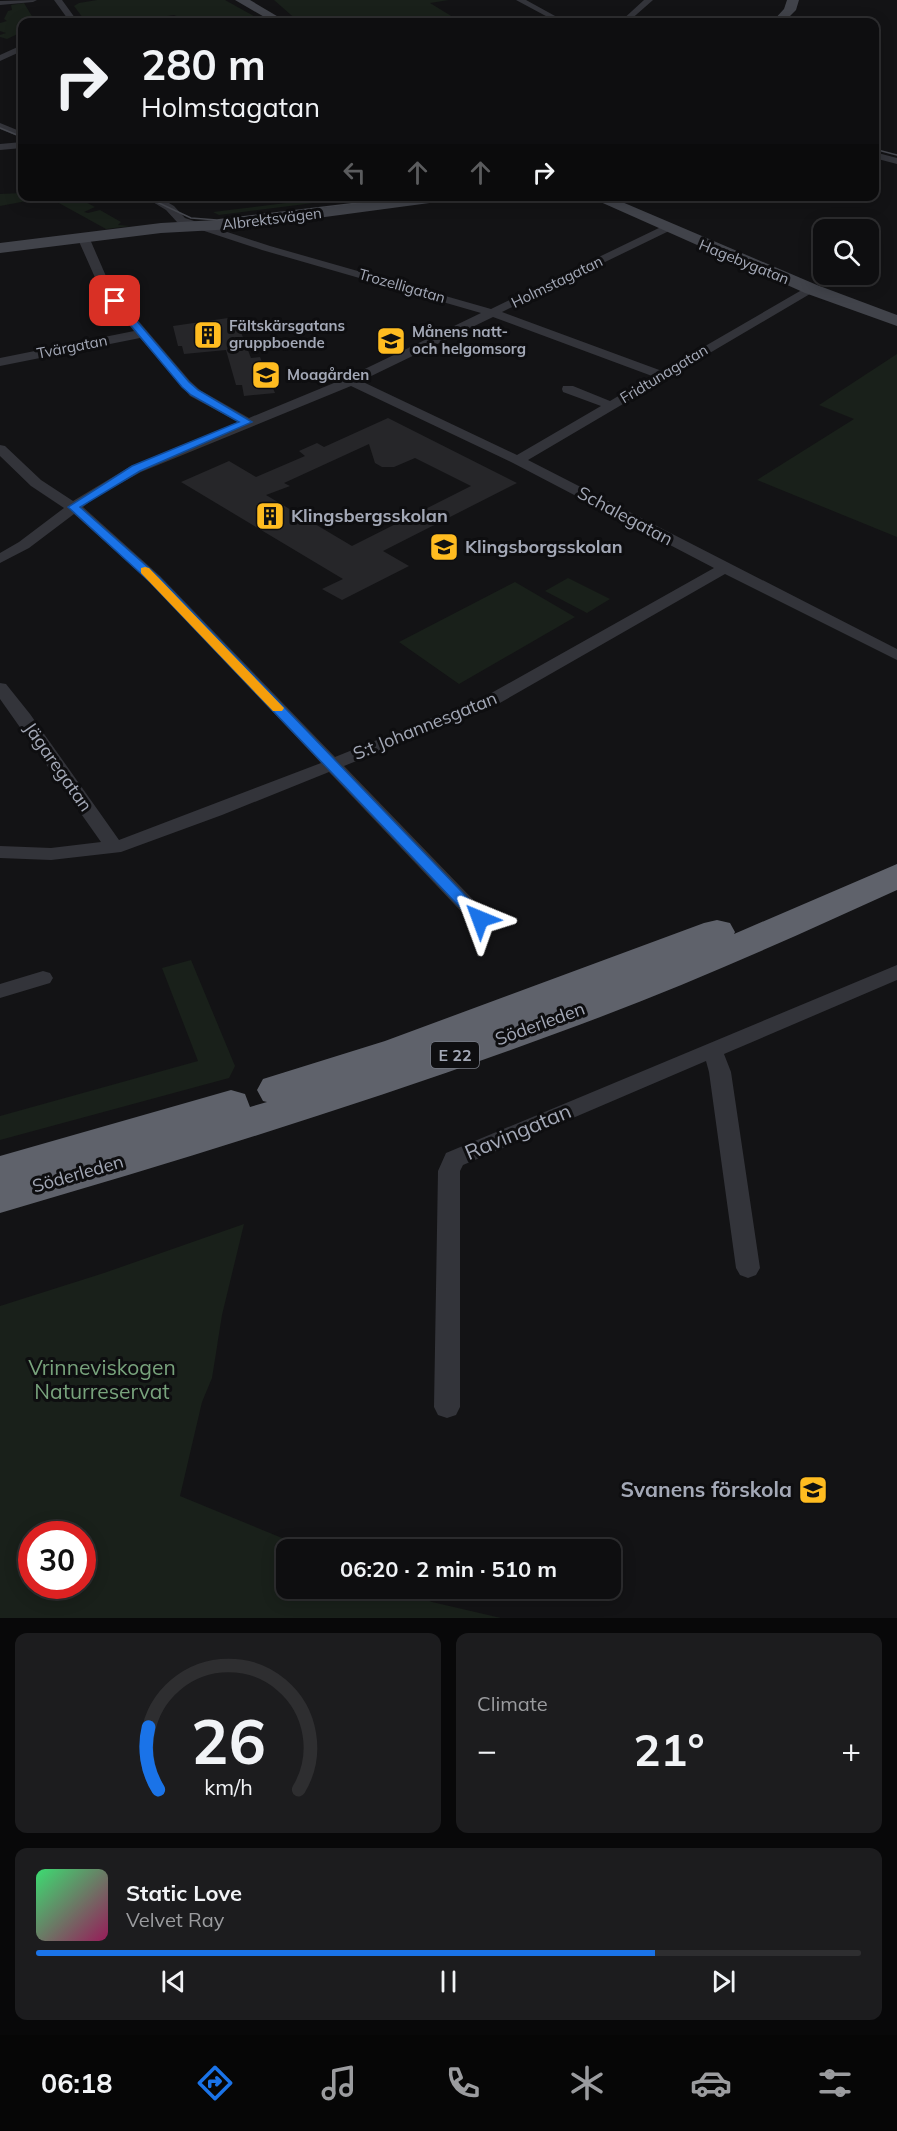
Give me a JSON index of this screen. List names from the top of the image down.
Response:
{
  "streets": {
    "highway": ["Söderleden", "E 22"],
    "main road": ["Albrektsvägen", "Hagebygatan"],
    "street": [
      "Holmstagatan",
      "Trozelligatan",
      "Tvärgatan",
      "Fridtunagatan",
      "Schalegatan",
      "S:t Johannesgatan",
      "Jägaregatan",
      "Ravingatan"
    ]
  },
  "crossings": [
    ["Albrektsvägen", "Trozelligatan"],
    ["Hagebygatan", "Holmstagatan"],
    ["Hagebygatan", "Fridtunagatan"],
    ["Holmstagatan", "Trozelligatan"],
    ["Holmstagatan", "Schalegatan"],
    ["Trozelligatan", "Fridtunagatan"],
    ["Fridtunagatan", "Schalegatan"],
    ["Schalegatan", "S:t Johannesgatan"],
    ["S:t Johannesgatan", "Jägaregatan"]
  ],
  "parks": ["Vrinneviskogen Naturreservat"],
  "places": {
    "building": ["Fältskärsgatans gruppboende", "Klingsbergsskolan"],
    "school or university": [
      "Månens natt- och helgomsorg",
      "Moagården",
      "Klingsborgsskolan",
      "Svanens förskola"
    ]
  },
  "page": {
    "turn": ["280 m", "Holmstagatan"],
    "limit": "30",
    "trip": "06:20 · 2 min · 510 m",
    "tile": "Climate",
    "heat": ["−", "21°", "+"],
    "song": ["Static Love", "Velvet Ray"],
    "tabs": "06:18",
    "gauge": ["26", "km/h"]
  }
}
